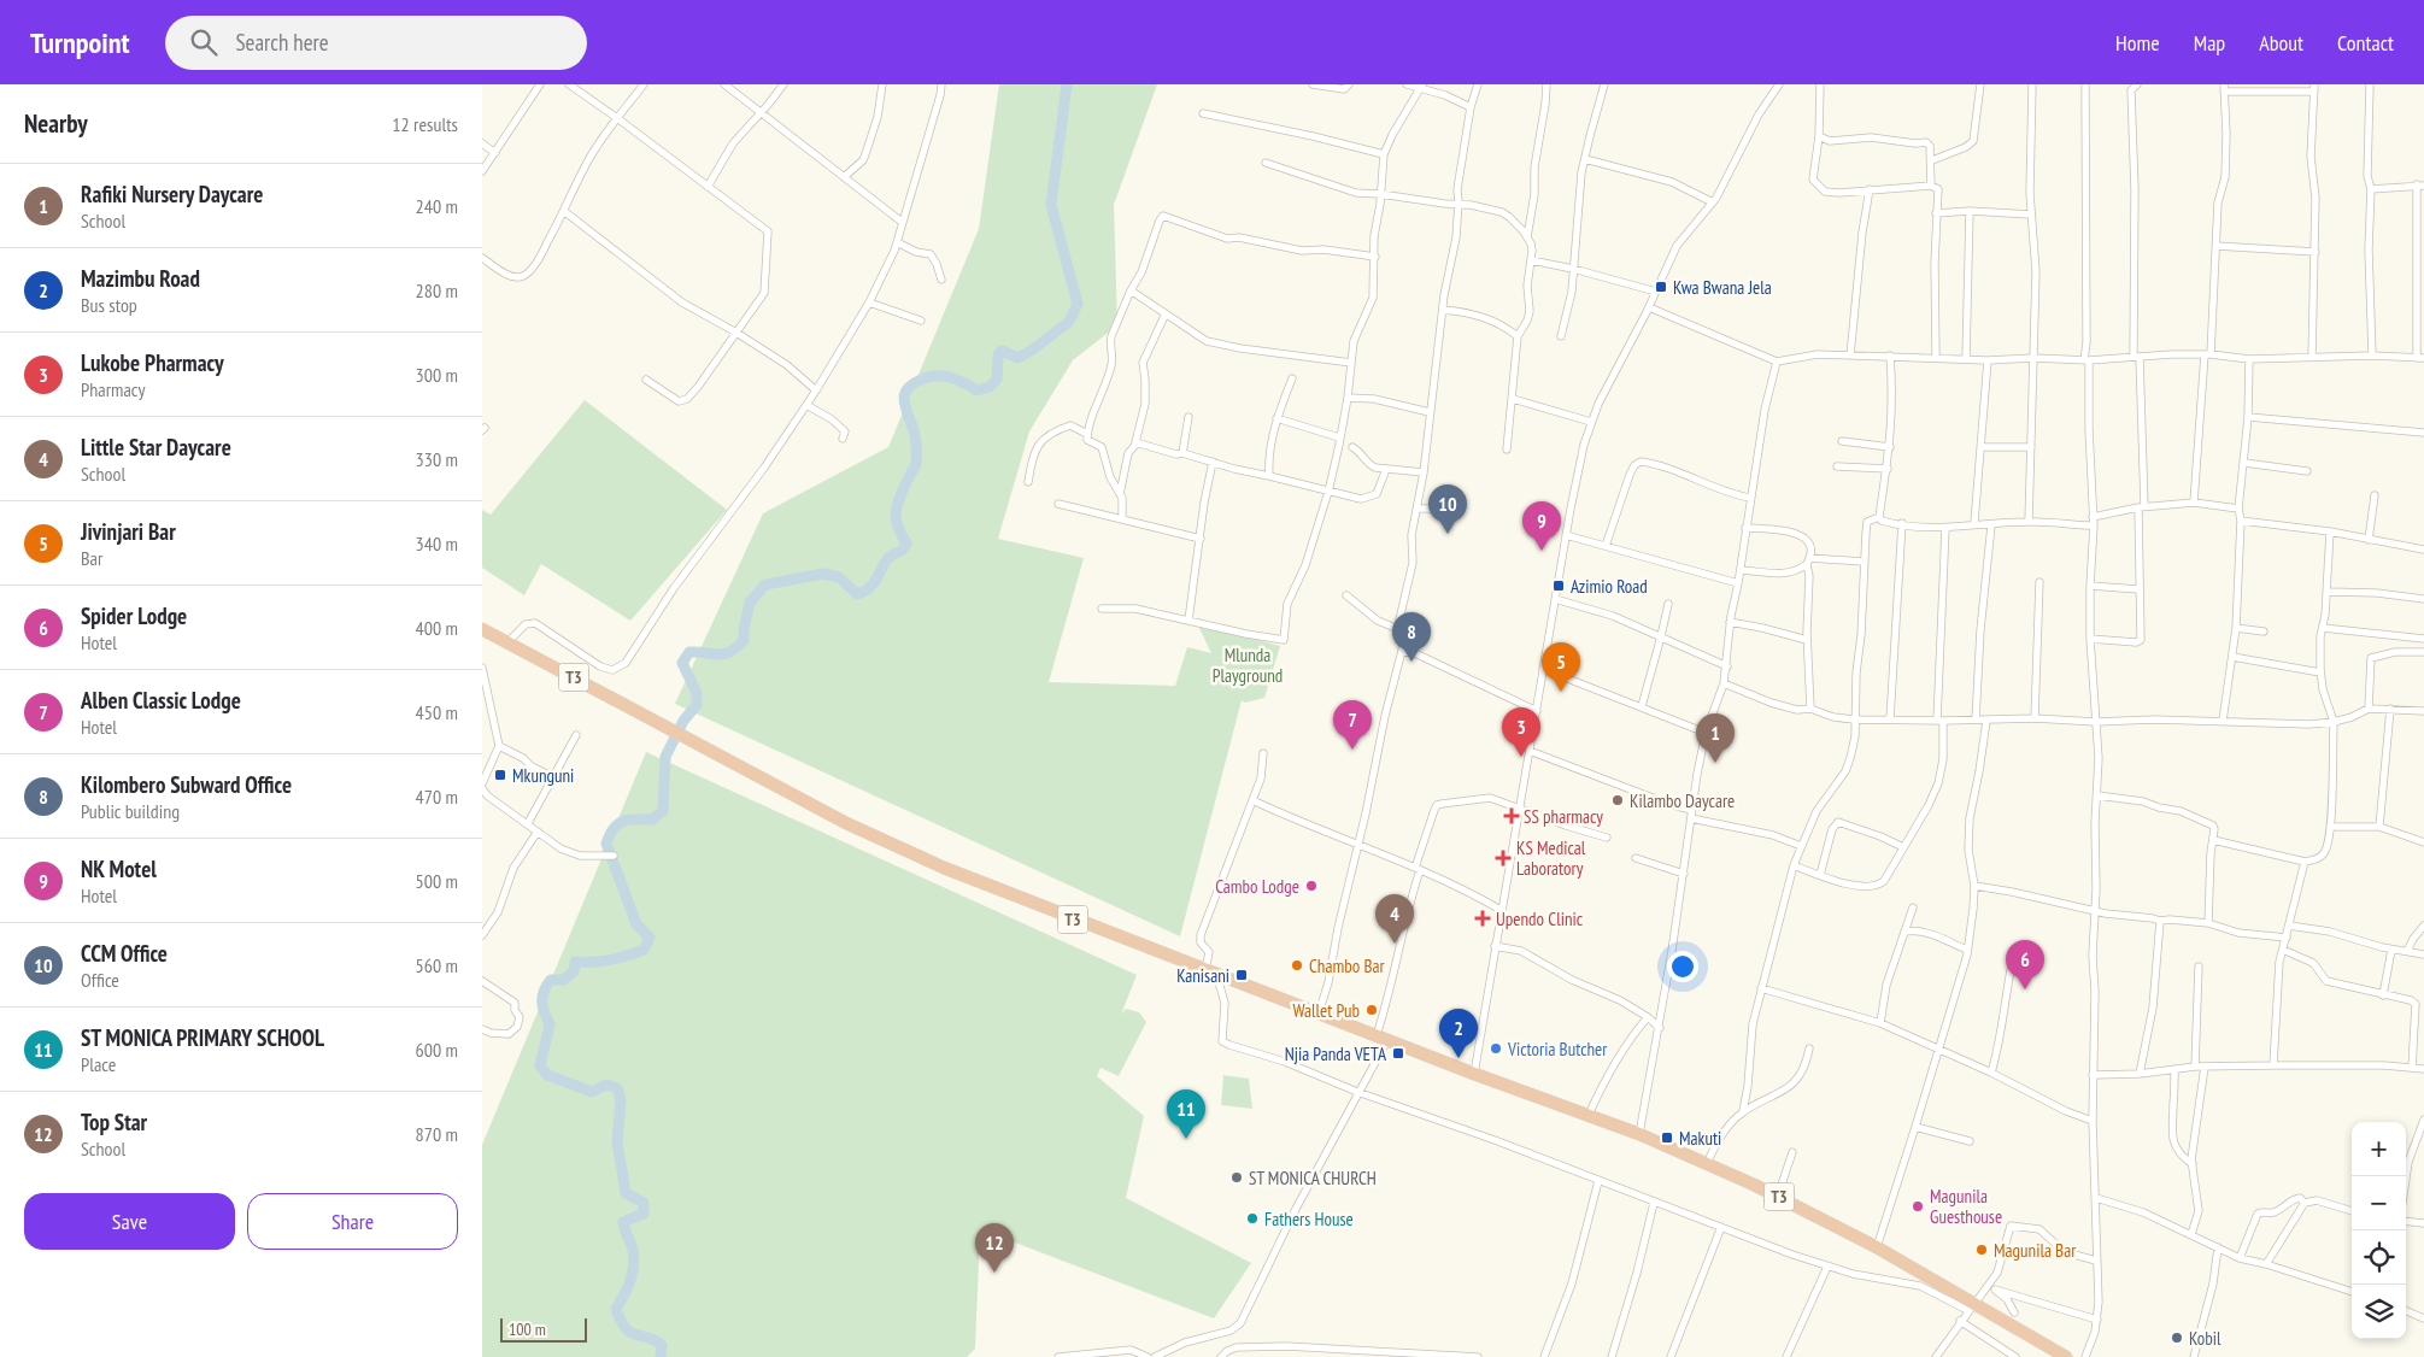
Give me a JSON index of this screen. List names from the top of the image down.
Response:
{
  "streets": {
    "highway": ["T3"]
  },
  "parks": ["Mlunda Playground"],
  "places": {
    "transit": [
      "Kwa Bwana Jela",
      "Azimio Road",
      "Mkunguni",
      "Kanisani",
      "Njia Panda VETA",
      "Makuti"
    ],
    "other": [
      "Kilambo Daycare",
      "Cambo Lodge",
      "Chambo Bar",
      "Wallet Pub",
      "Victoria Butcher",
      "ST MONICA CHURCH",
      "Magunila Guesthouse",
      "Fathers House",
      "Magunila Bar",
      "Kobil"
    ],
    "health": ["SS pharmacy", "KS Medical Laboratory", "Upendo Clinic"]
  },
  "scale_bar": "100 m",
  "page": {
    "header": "Turnpoint",
    "search": "Search here",
    "nav": [
      "Home",
      "Map",
      "About",
      "Contact"
    ],
    "heading": ["Nearby", "12 results"],
    "list": [
      {
        "mark": "1",
        "name": "Rafiki Nursery Daycare",
        "note": "School",
        "value": "240 m"
      },
      {
        "mark": "2",
        "name": "Mazimbu Road",
        "note": "Bus stop",
        "value": "280 m"
      },
      {
        "mark": "3",
        "name": "Lukobe Pharmacy",
        "note": "Pharmacy",
        "value": "300 m"
      },
      {
        "mark": "4",
        "name": "Little Star Daycare",
        "note": "School",
        "value": "330 m"
      },
      {
        "mark": "5",
        "name": "Jivinjari Bar",
        "note": "Bar",
        "value": "340 m"
      },
      {
        "mark": "6",
        "name": "Spider Lodge",
        "note": "Hotel",
        "value": "400 m"
      },
      {
        "mark": "7",
        "name": "Alben Classic Lodge",
        "note": "Hotel",
        "value": "450 m"
      },
      {
        "mark": "8",
        "name": "Kilombero Subward Office",
        "note": "Public building",
        "value": "470 m"
      },
      {
        "mark": "9",
        "name": "NK Motel",
        "note": "Hotel",
        "value": "500 m"
      },
      {
        "mark": "10",
        "name": "CCM Office",
        "note": "Office",
        "value": "560 m"
      },
      {
        "mark": "11",
        "name": "ST MONICA PRIMARY SCHOOL",
        "note": "Place",
        "value": "600 m"
      },
      {
        "mark": "12",
        "name": "Top Star",
        "note": "School",
        "value": "870 m"
      }
    ],
    "pins": [
      "10",
      "9",
      "8",
      "5",
      "7",
      "3",
      "1",
      "4",
      "6",
      "2",
      "11",
      "12"
    ],
    "map_buttons": ["+", "−"],
    "buttons": ["Save", "Share"],
    "scale": "100 m"
  }
}
